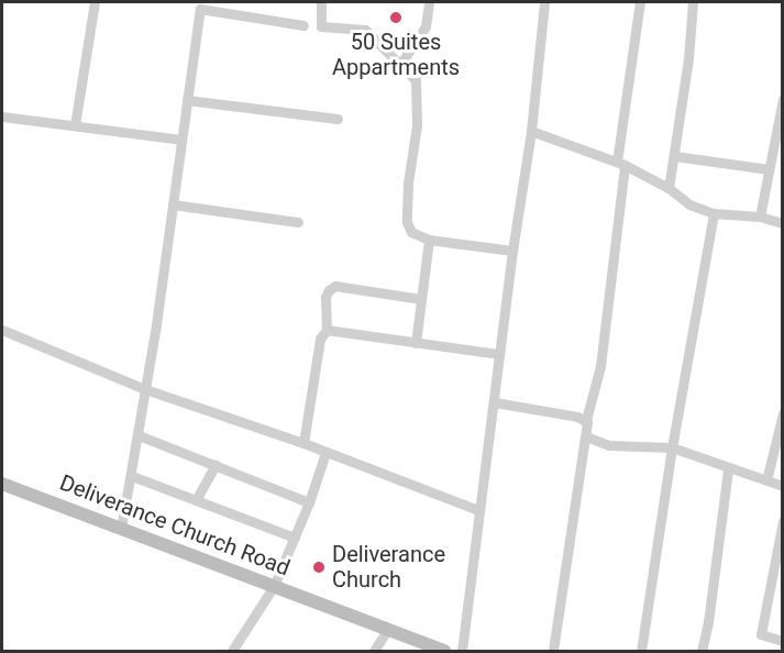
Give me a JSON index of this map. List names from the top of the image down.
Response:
{
  "streets": {
    "street": ["Deliverance Church Road"]
  },
  "places": ["50 Suites Appartments", "Deliverance Church"]
}
